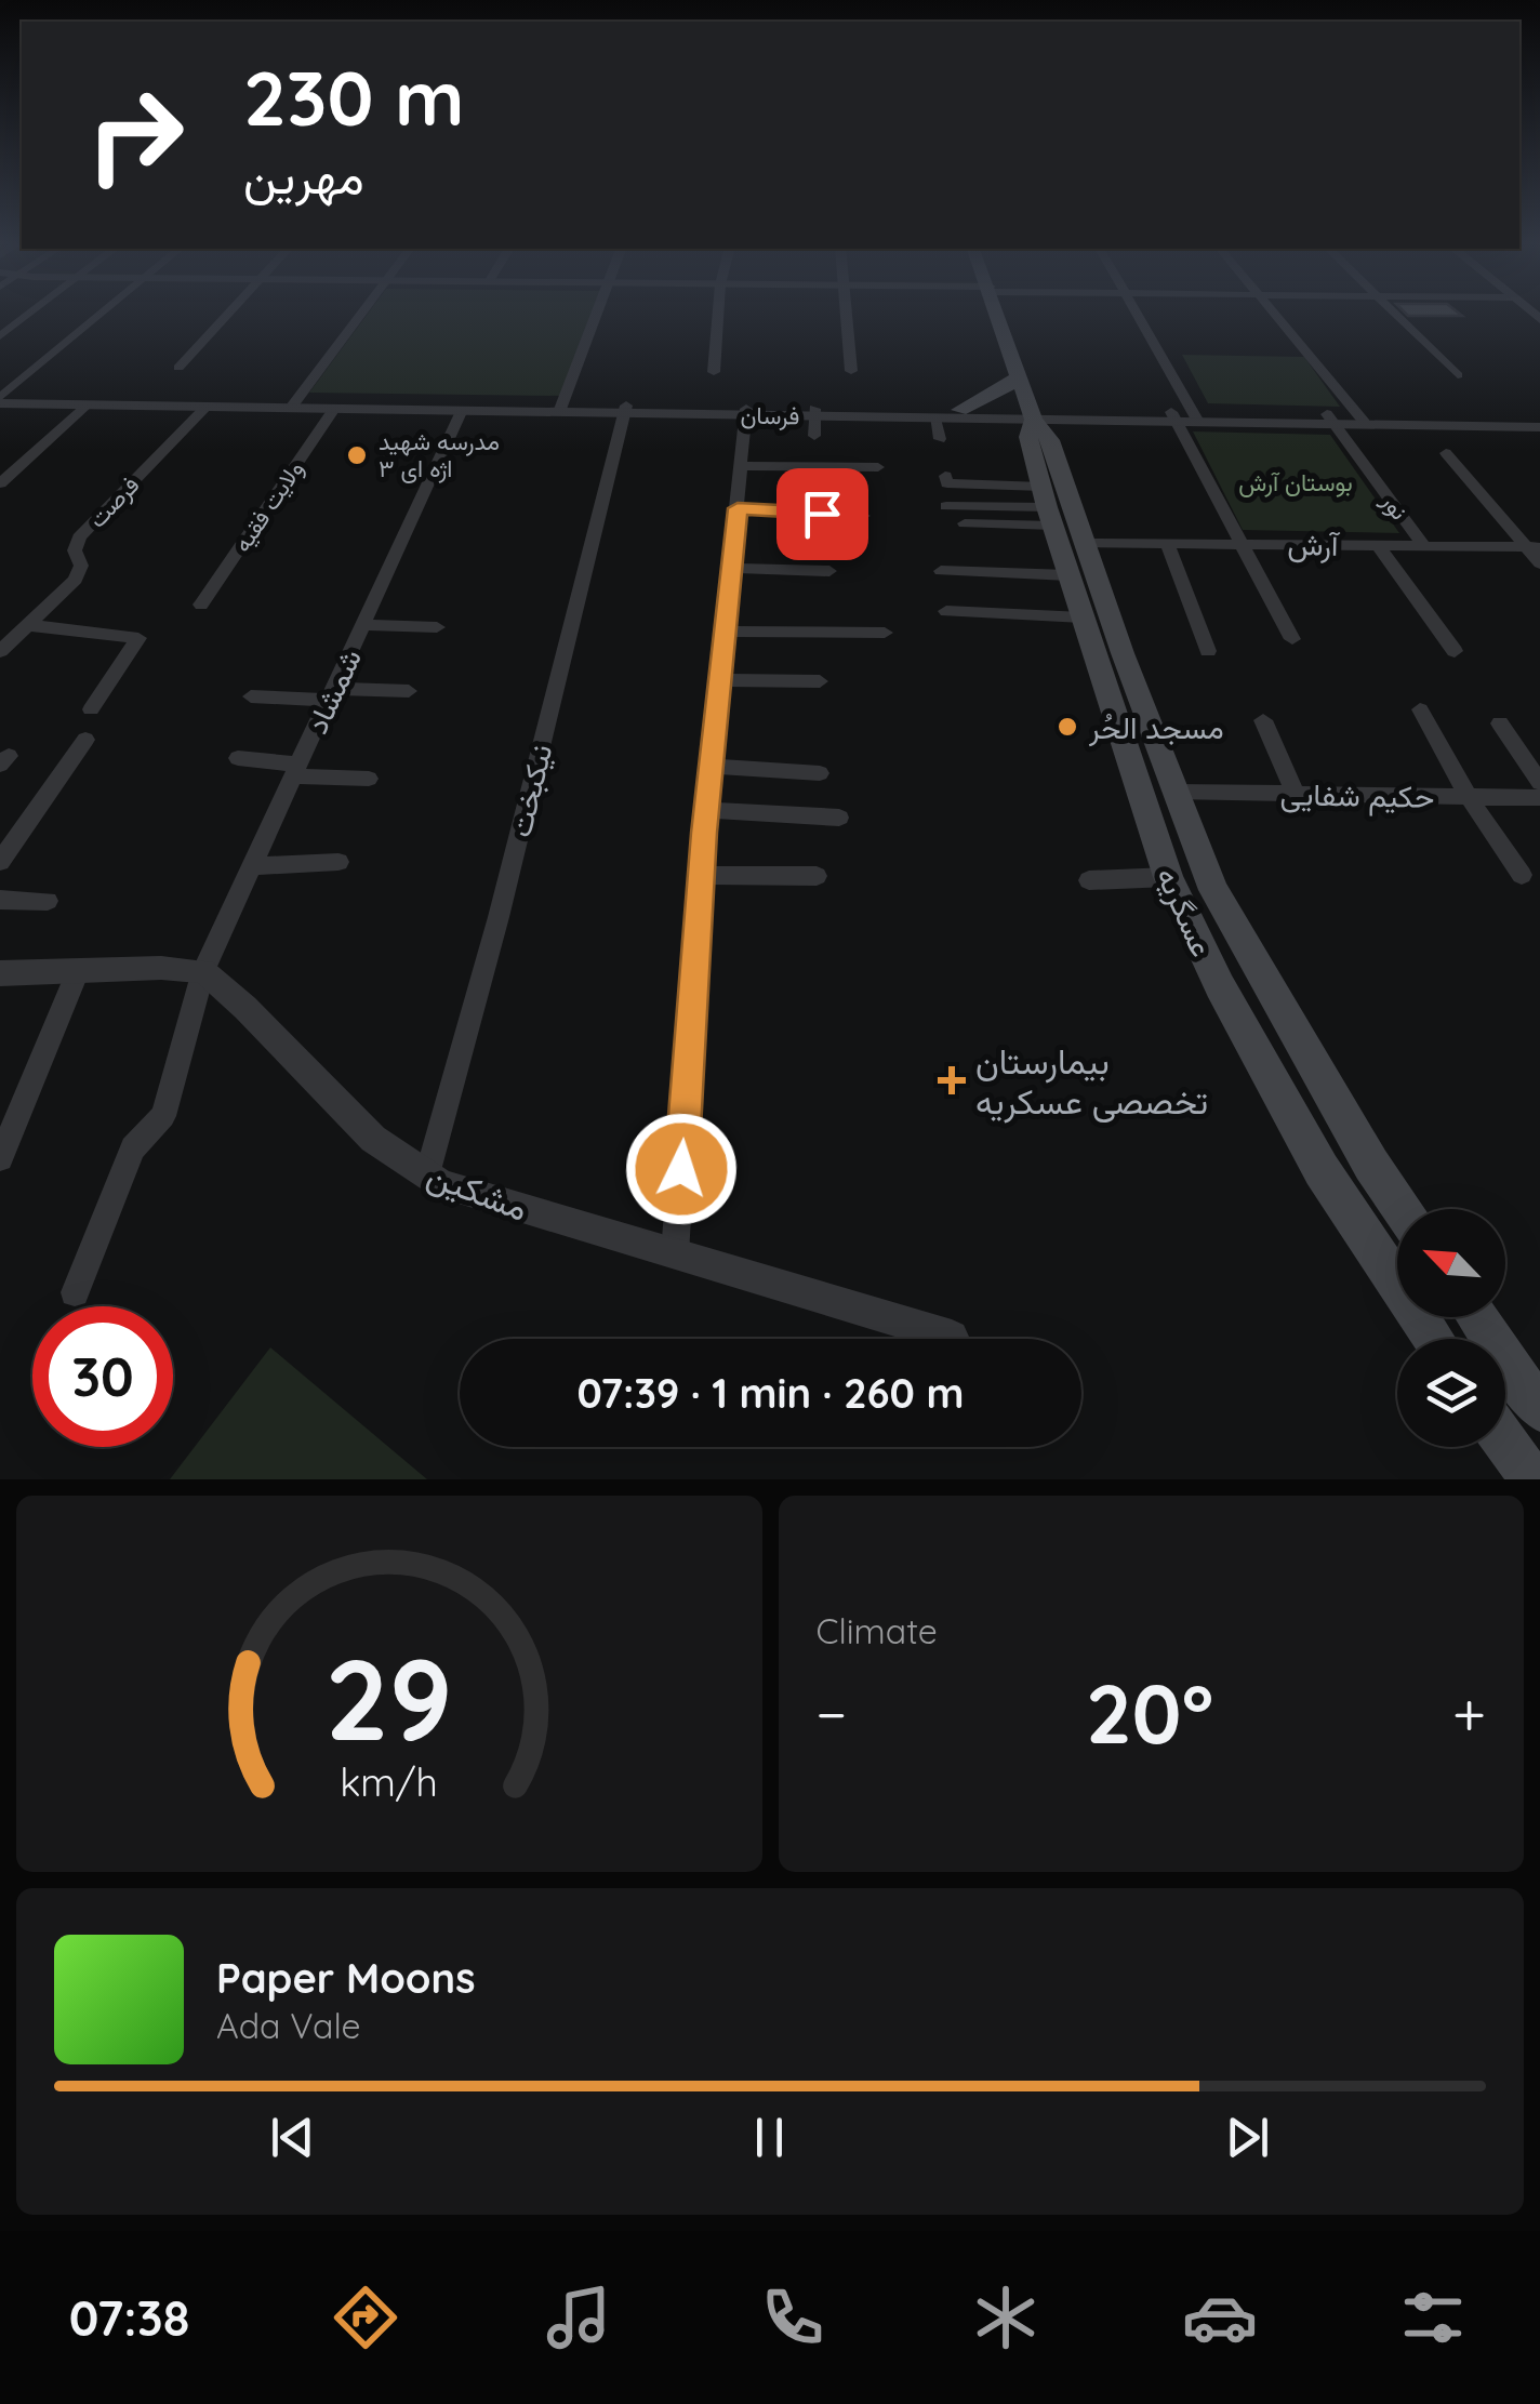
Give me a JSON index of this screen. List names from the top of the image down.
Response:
{
  "streets": {
    "main road": ["عسگریه"],
    "street": [
      "فرسان",
      "فرصت",
      "ولایت فقیه",
      "نور",
      "آرش",
      "شمشاد",
      "نیکبخت",
      "حکیم شفایی",
      "مشکین"
    ]
  },
  "crossings": [
    ["فرسان", "فرصت"],
    ["فرسان", "ولایت فقیه"],
    ["فرسان", "نور"],
    ["فرسان", "شمشاد"],
    ["فرسان", "نیکبخت"],
    ["فرسان", "عسگریه"],
    ["نور", "آرش"],
    ["آرش", "عسگریه"],
    ["شمشاد", "مشکین"],
    ["نیکبخت", "مشکین"],
    ["حکیم شفایی", "عسگریه"]
  ],
  "parks": ["بوستان آرش"],
  "places": {
    "other": ["مدرسه شهید اژه ای ۳", "مسجد الحُر"],
    "health": ["بیمارستان تخصصی عسکریه"]
  },
  "north": "top left",
  "page": {
    "turn": ["230 m", "مهرین"],
    "limit": "30",
    "trip": "07:39 · 1 min · 260 m",
    "tile": "Climate",
    "heat": ["−", "20°", "+"],
    "song": ["Paper Moons", "Ada Vale"],
    "tabs": "07:38",
    "gauge": ["29", "km/h"]
  }
}
